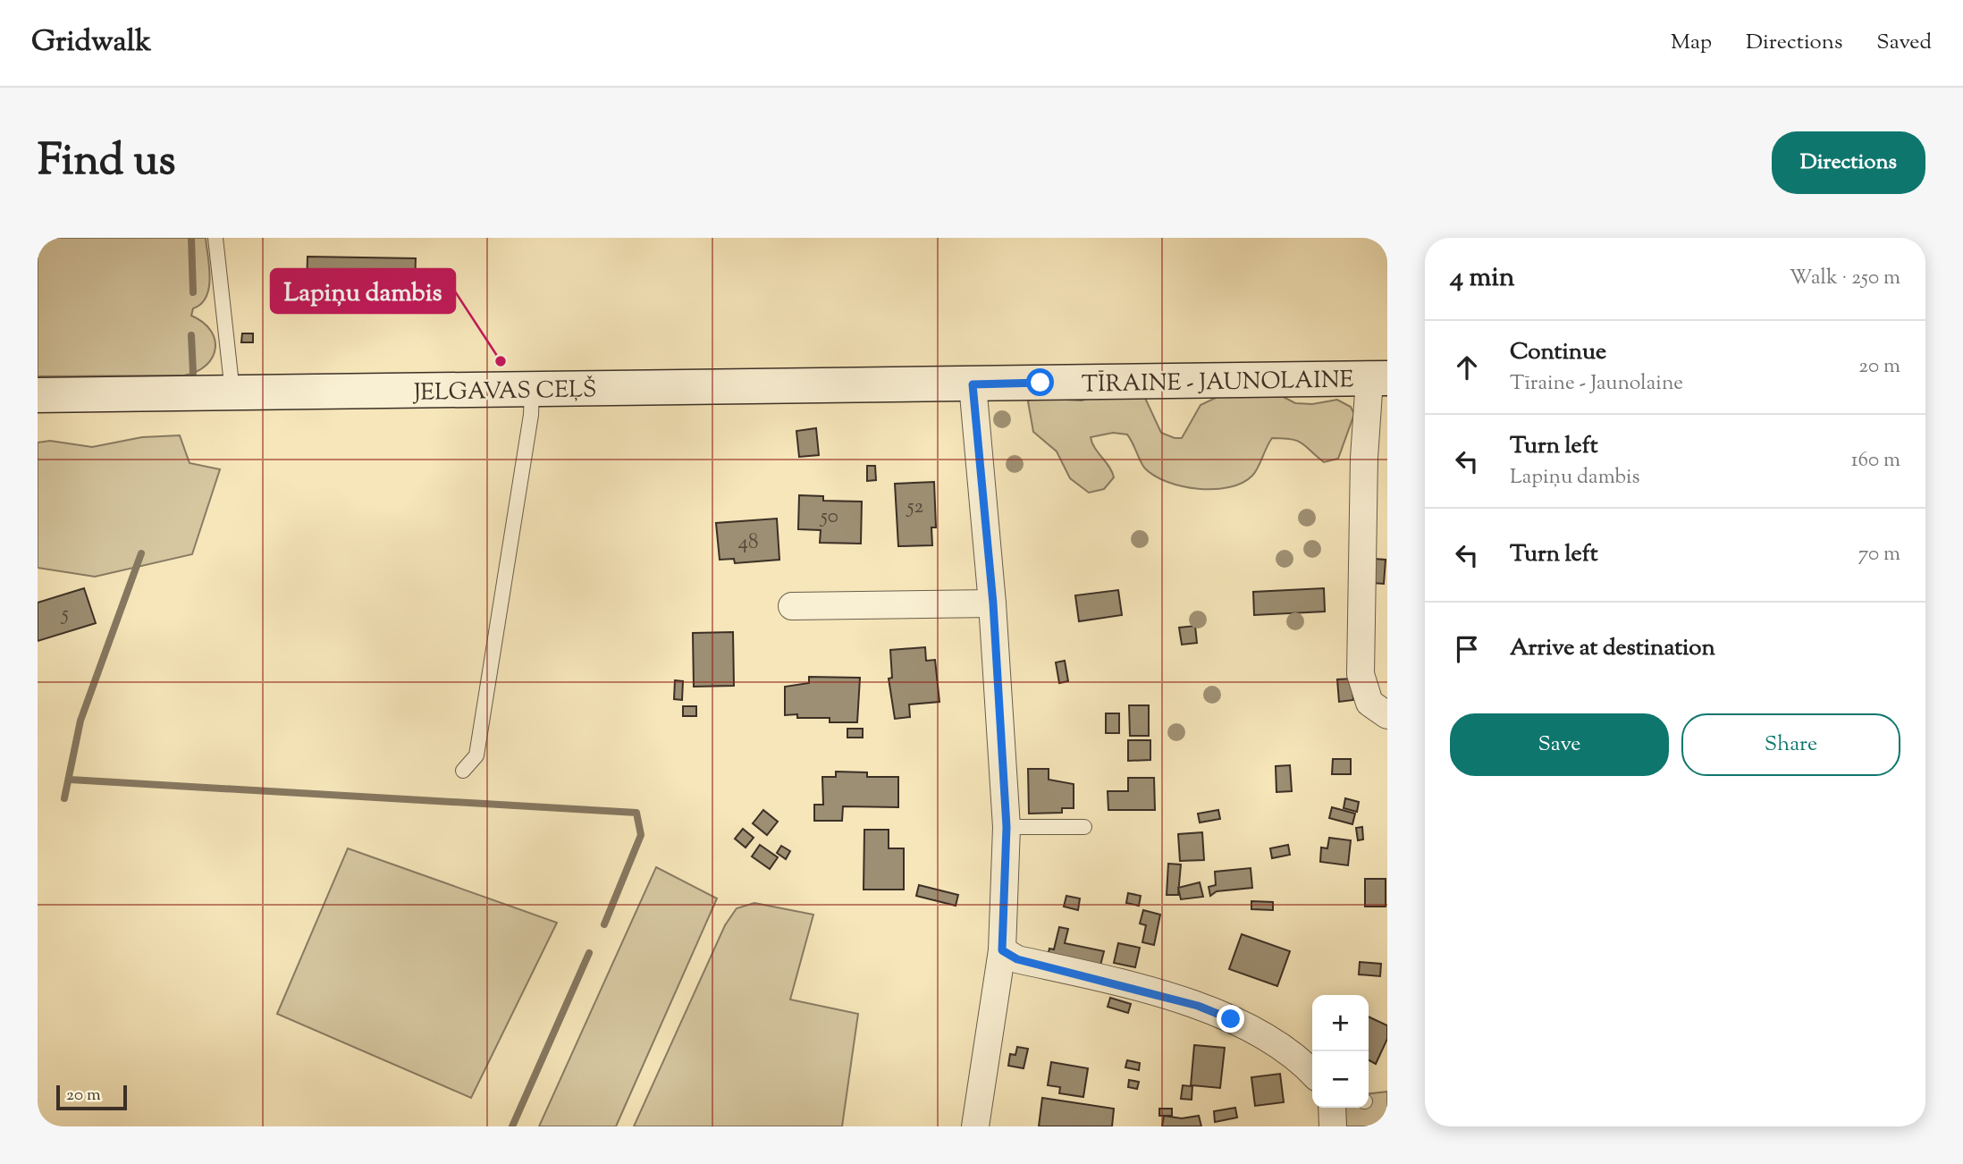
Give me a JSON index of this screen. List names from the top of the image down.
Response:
{
  "streets": {
    "main road": ["TĪRAINE - JAUNOLAINE", "JELGAVAS CEĻŠ"]
  },
  "crossings": [
    ["TĪRAINE - JAUNOLAINE", "JELGAVAS CEĻŠ"]
  ],
  "places": ["Lapiņu dambis"],
  "house_numbers": [
    "52",
    "50",
    "48",
    "5"
  ],
  "scale_bar": "20 m",
  "page": {
    "header": "Gridwalk",
    "nav": ["Map", "Directions", "Saved"],
    "title": "Find us",
    "buttons": [
      "Directions",
      ["Save", "Share"]
    ],
    "heading": ["4 min", "Walk · 250 m"],
    "list": [
      ["Continue", "Tīraine - Jaunolaine", "20 m"],
      ["Turn left", "Lapiņu dambis", "160 m"],
      ["Turn left", "70 m"],
      "Arrive at destination"
    ],
    "map_buttons": ["+", "−"],
    "scale": "20 m"
  }
}
